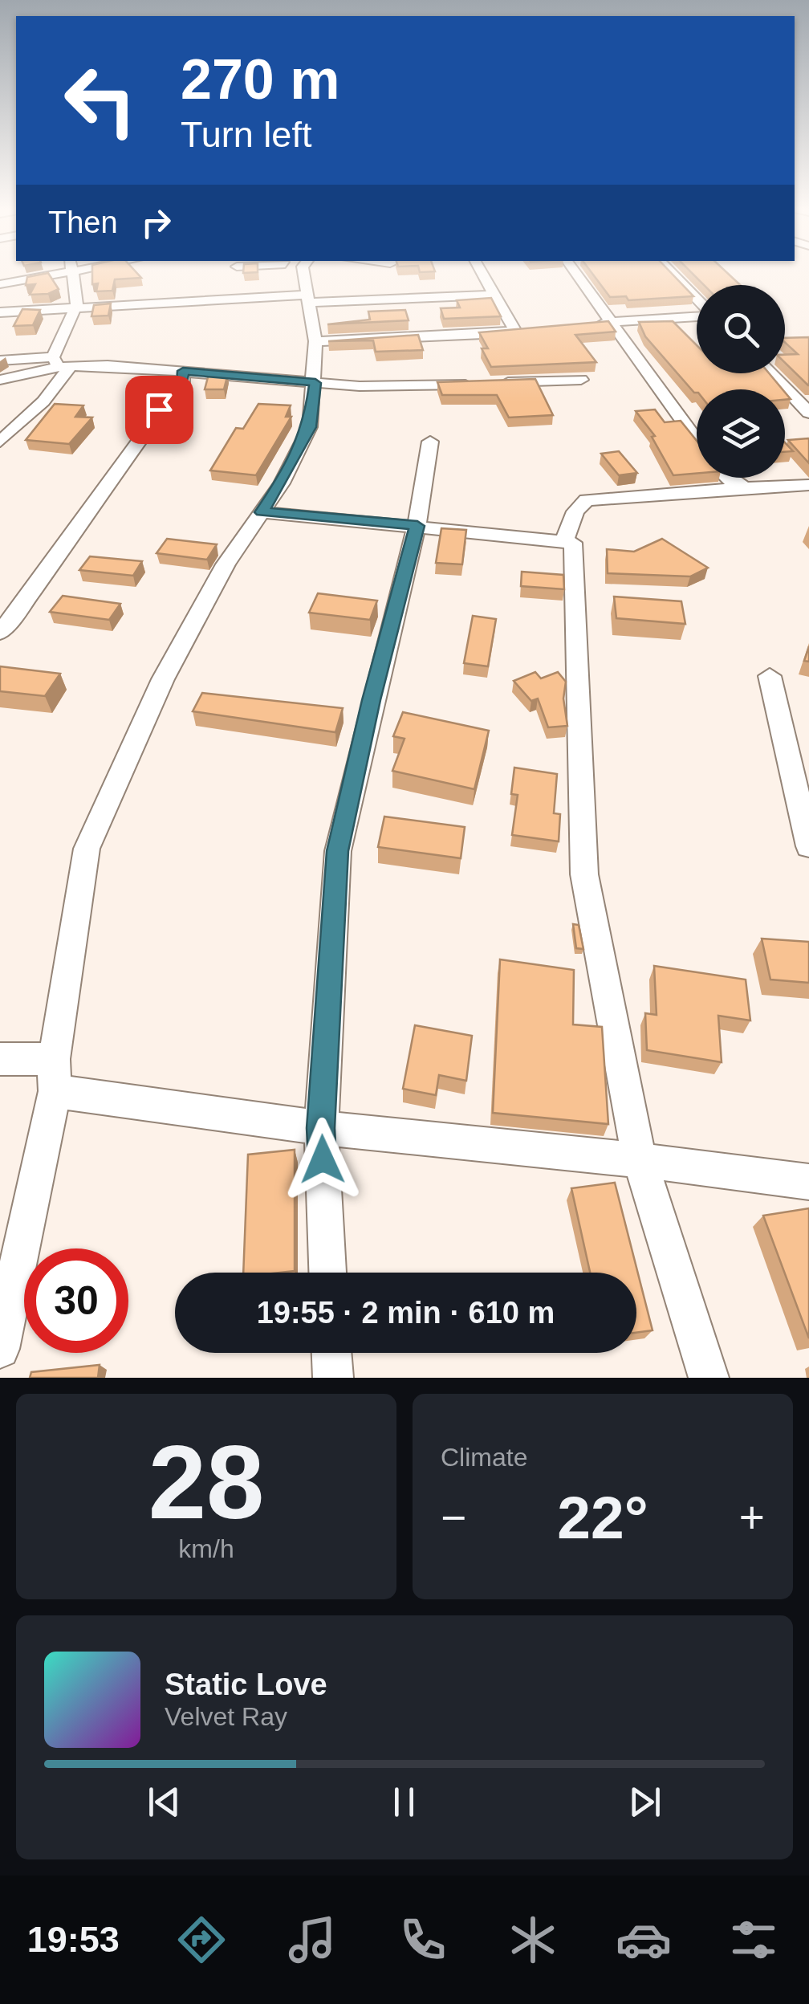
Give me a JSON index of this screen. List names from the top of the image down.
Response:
{
  "page": {
    "turn": ["270 m", "Turn left"],
    "then": "Then",
    "limit": "30",
    "trip": "19:55 · 2 min · 610 m",
    "tile": [
      ["28", "km/h"],
      "Climate"
    ],
    "heat": ["−", "22°", "+"],
    "song": ["Static Love", "Velvet Ray"],
    "tabs": "19:53"
  }
}
